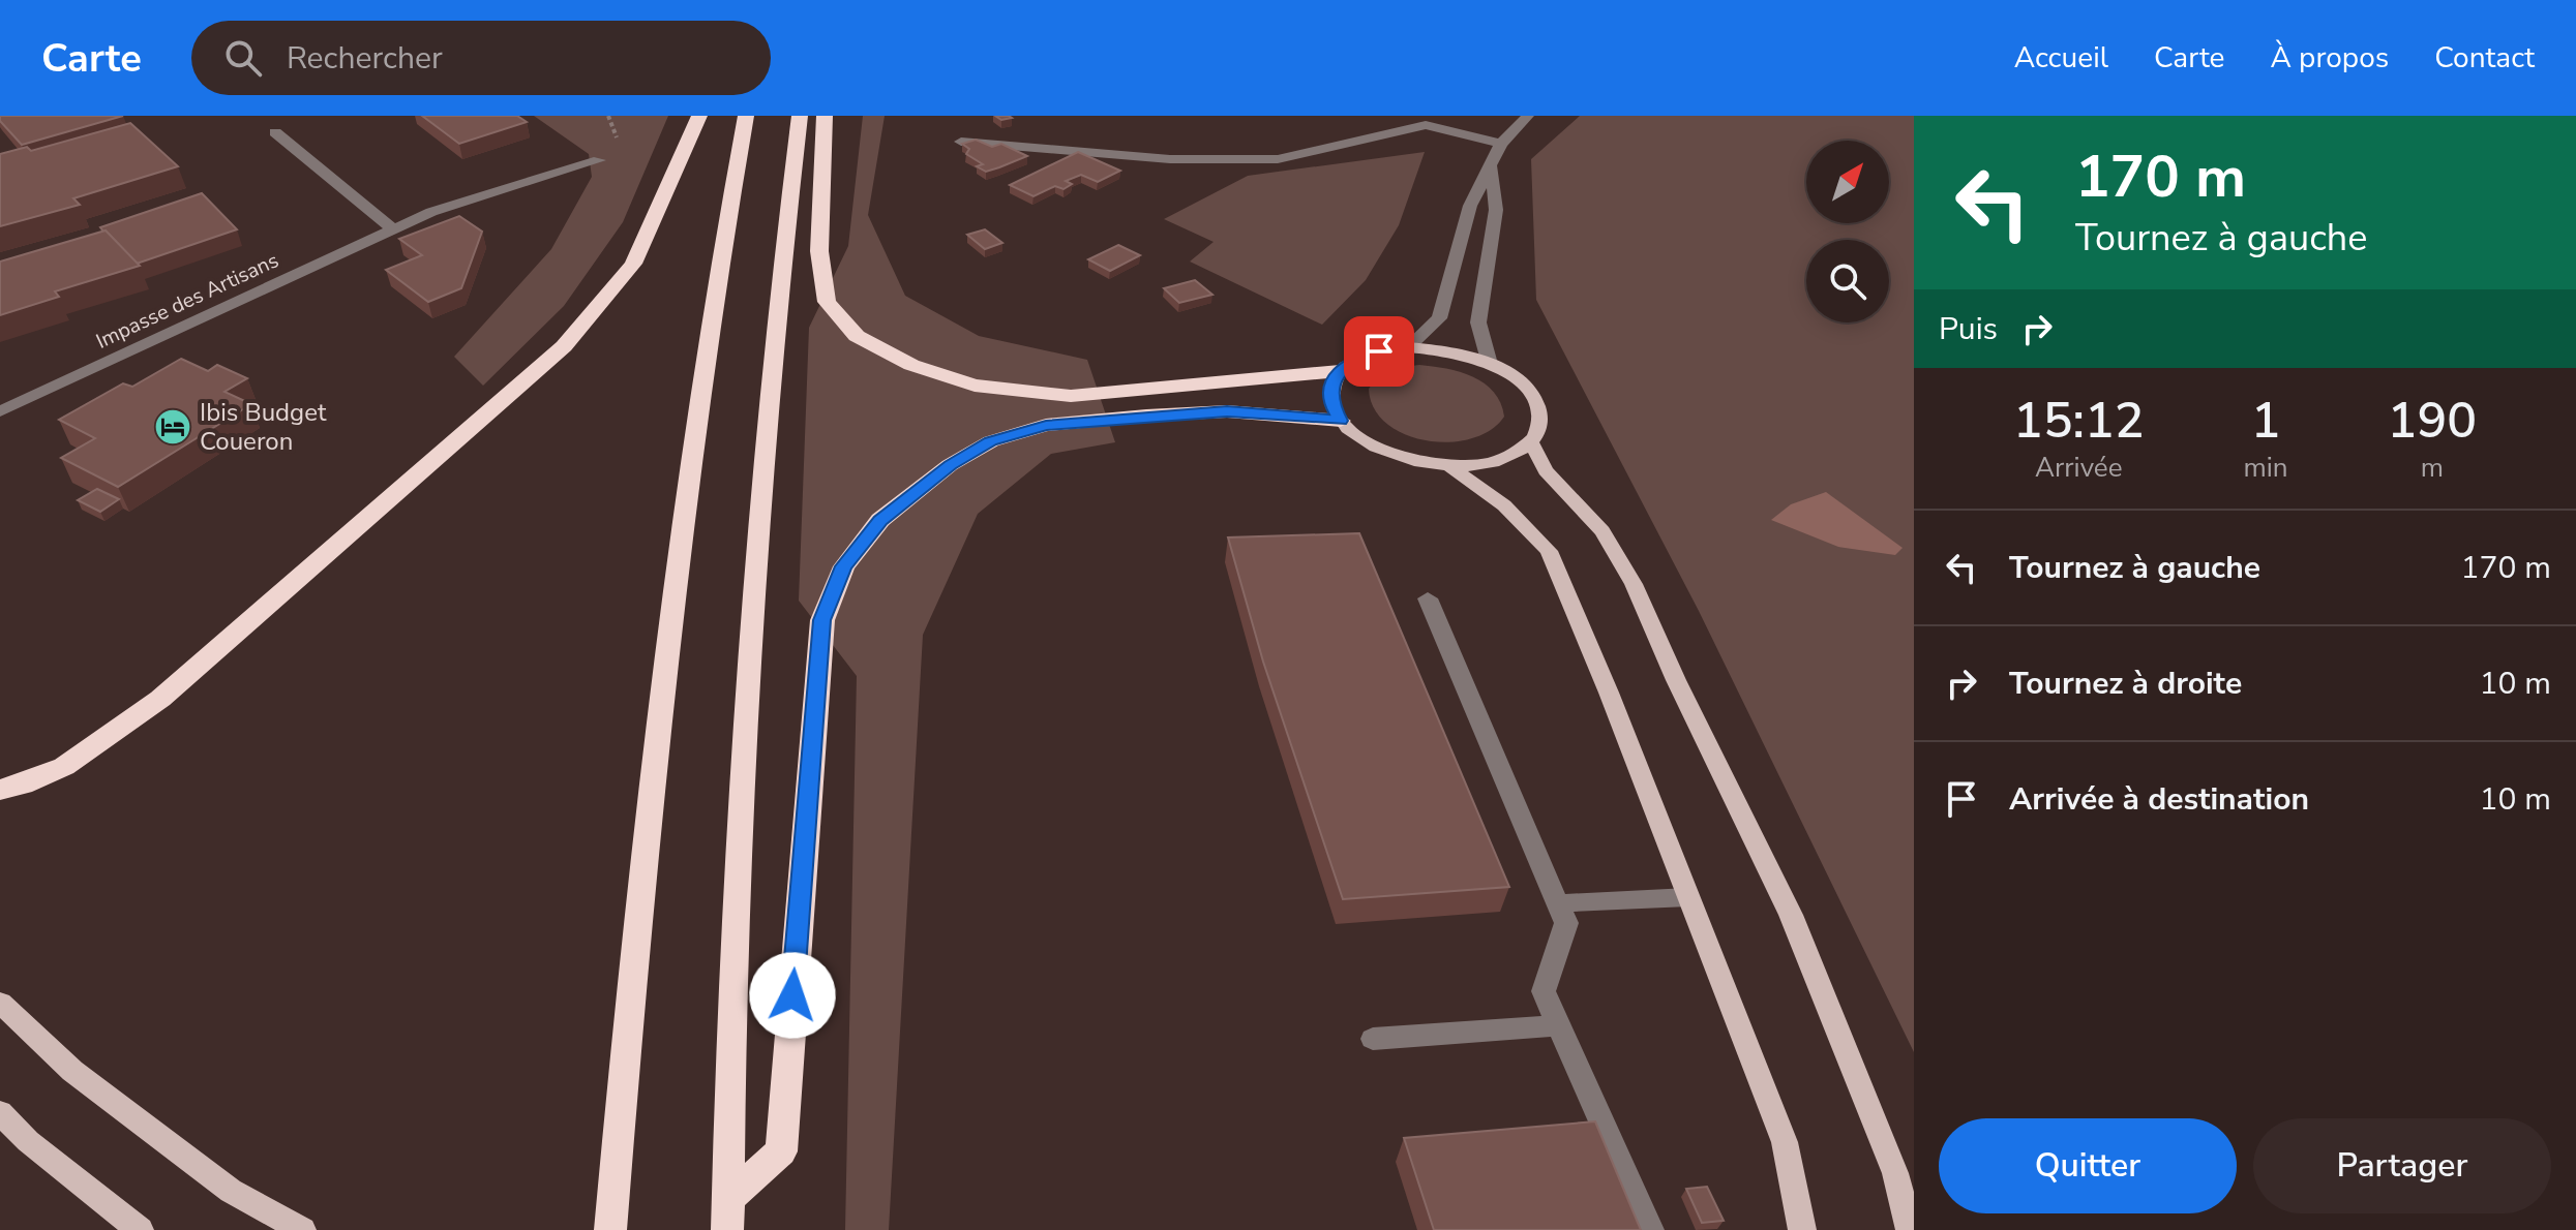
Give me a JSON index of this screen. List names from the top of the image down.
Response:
{
  "streets": {
    "street": ["Impasse des Artisans"]
  },
  "places": {
    "hotel": ["Ibis Budget Coueron"]
  },
  "north": "top right",
  "page": {
    "header": "Carte",
    "search": "Rechercher",
    "nav": [
      "Accueil",
      "Carte",
      "À propos",
      "Contact"
    ],
    "turn": ["170 m", "Tournez à gauche"],
    "then": "Puis",
    "eta": [
      "15:12",
      "Arrivée",
      "1",
      "min",
      "190",
      "m"
    ],
    "list": [
      {
        "name": "Tournez à gauche",
        "value": "170 m"
      },
      {
        "name": "Tournez à droite",
        "value": "10 m"
      },
      {
        "name": "Arrivée à destination",
        "value": "10 m"
      }
    ],
    "buttons": ["Quitter", "Partager"]
  }
}
